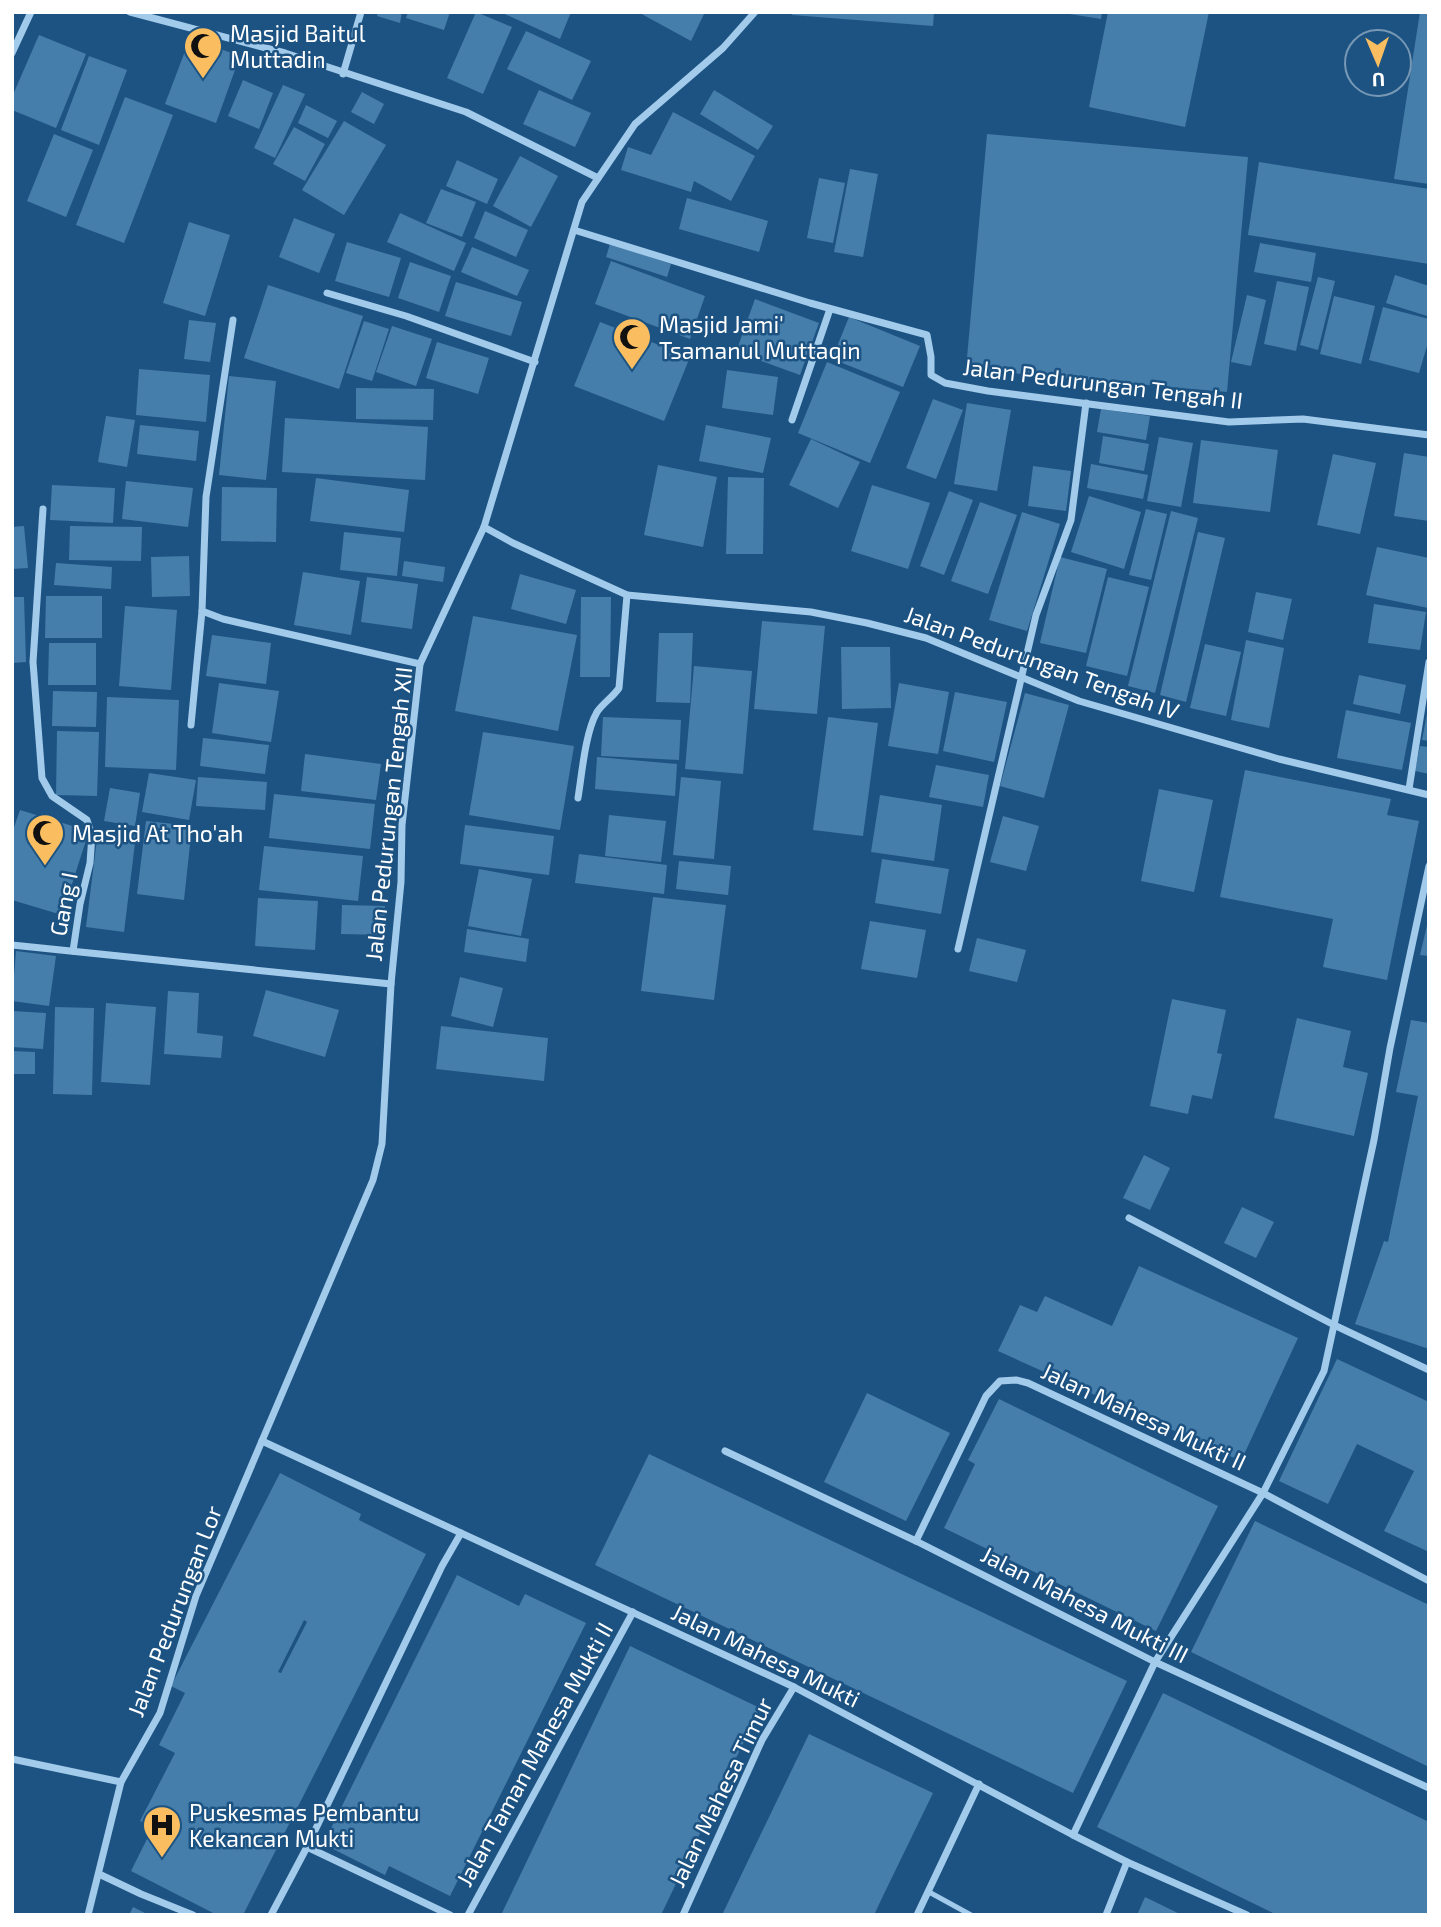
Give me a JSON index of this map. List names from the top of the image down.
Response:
{
  "streets": {
    "street": [
      "Jalan Pedurungan Tengah II",
      "Jalan Pedurungan Tengah IV",
      "Jalan Pedurungan Tengah XII",
      "Gang I",
      "Jalan Mahesa Mukti II",
      "Jalan Mahesa Mukti III",
      "Jalan Pedurungan Lor",
      "Jalan Mahesa Mukti",
      "Jalan Taman Mahesa Mukti II",
      "Jalan Mahesa Timur"
    ]
  },
  "crossings": [
    ["Jalan Pedurungan Tengah II", "Jalan Pedurungan Tengah XII"],
    ["Jalan Pedurungan Tengah IV", "Jalan Pedurungan Tengah XII"],
    ["Jalan Pedurungan Tengah XII", "Jalan Pedurungan Lor"],
    ["Jalan Pedurungan Tengah XII", "Jalan Mahesa Mukti"],
    ["Jalan Mahesa Mukti II", "Jalan Mahesa Mukti III"],
    ["Jalan Pedurungan Lor", "Jalan Mahesa Mukti"],
    ["Jalan Mahesa Mukti", "Jalan Taman Mahesa Mukti II"],
    ["Jalan Mahesa Mukti", "Jalan Mahesa Timur"]
  ],
  "places": {
    "mosque": ["Masjid Baitul Muttadin", "Masjid Jami' Tsamanul Muttaqin", "Masjid At Tho'ah"],
    "hospital": ["Puskesmas Pembantu Kekancan Mukti"]
  },
  "north": "bottom"
}
